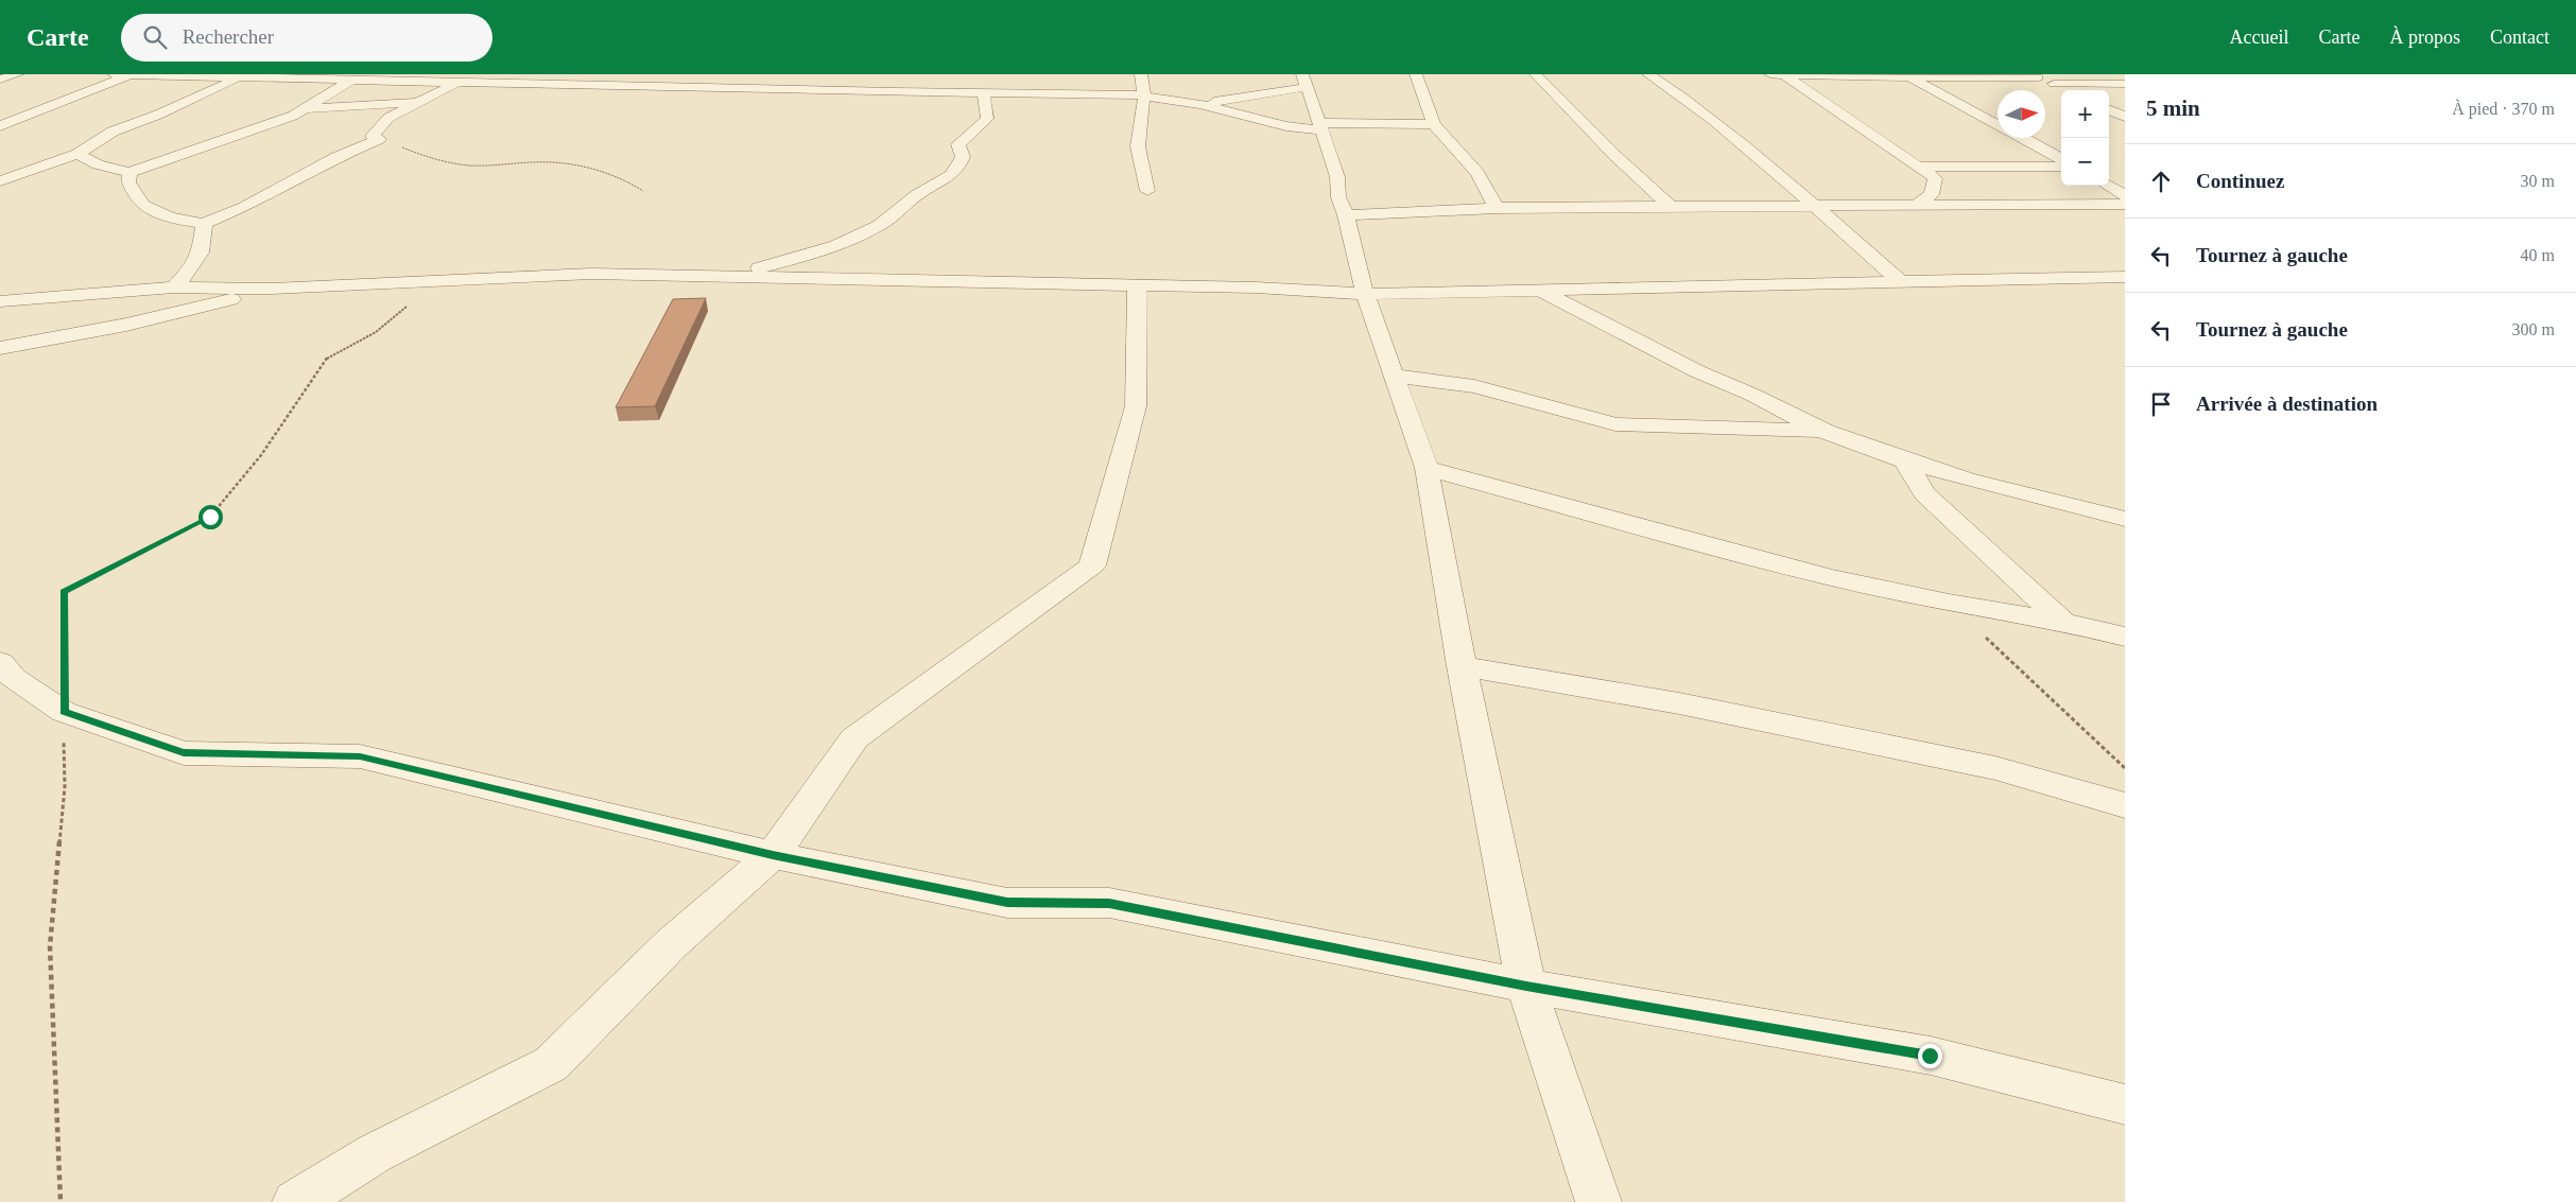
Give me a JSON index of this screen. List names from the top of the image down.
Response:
{
  "north": "right",
  "page": {
    "header": "Carte",
    "search": "Rechercher",
    "nav": [
      "Accueil",
      "Carte",
      "À propos",
      "Contact"
    ],
    "heading": ["5 min", "À pied · 370 m"],
    "map_buttons": ["+", "−"],
    "list": [
      ["Continuez", "30 m"],
      ["Tournez à gauche", "40 m"],
      ["Tournez à gauche", "300 m"],
      "Arrivée à destination"
    ]
  }
}
